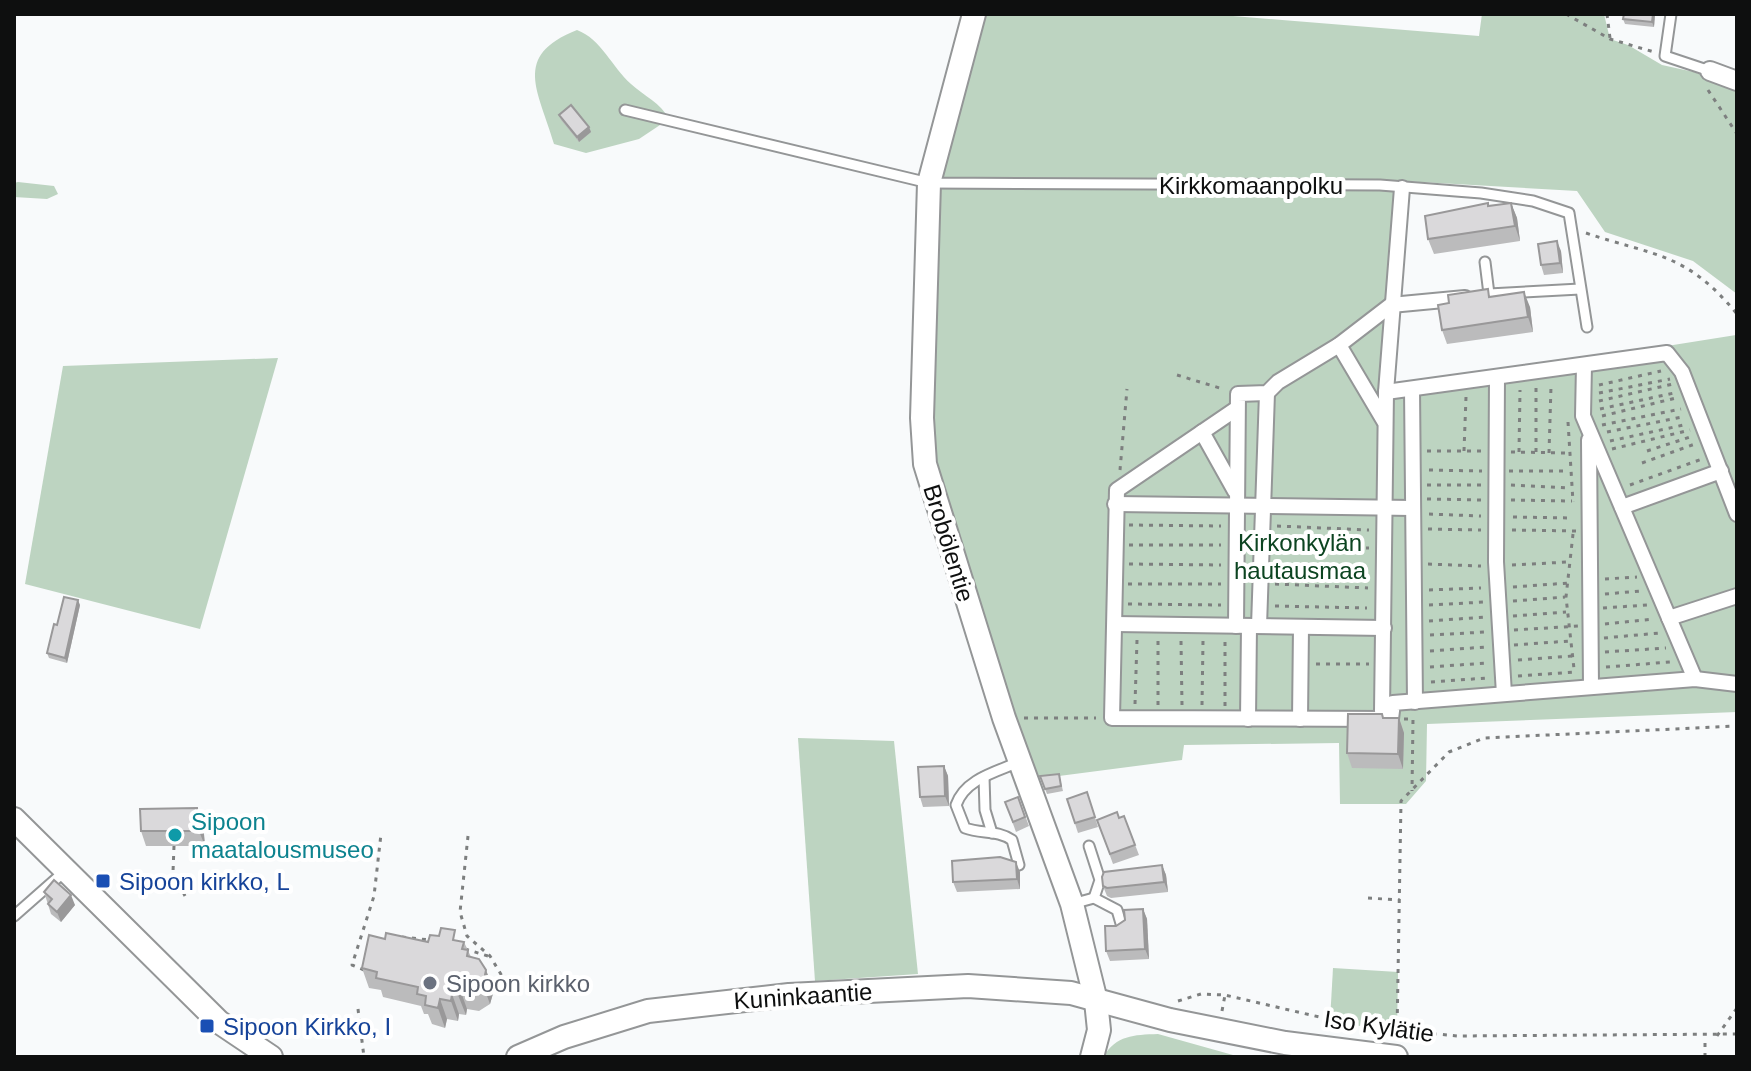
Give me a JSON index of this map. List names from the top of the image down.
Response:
{
  "streets": {
    "street": ["Brobölentie", "Kuninkaantie", "Iso Kylätie"],
    "lane": ["Kirkkomaanpolku"]
  },
  "crossings": [
    ["Kirkkomaanpolku", "Brobölentie"],
    ["Brobölentie", "Kuninkaantie"],
    ["Brobölentie", "Iso Kylätie"],
    ["Kuninkaantie", "Iso Kylätie"]
  ],
  "parks": ["Kirkonkylän hautausmaa"],
  "places": {
    "other": ["Sipoon maatalousmuseo", "Sipoon kirkko"],
    "transit": ["Sipoon kirkko, L", "Sipoon Kirkko, I"]
  }
}
